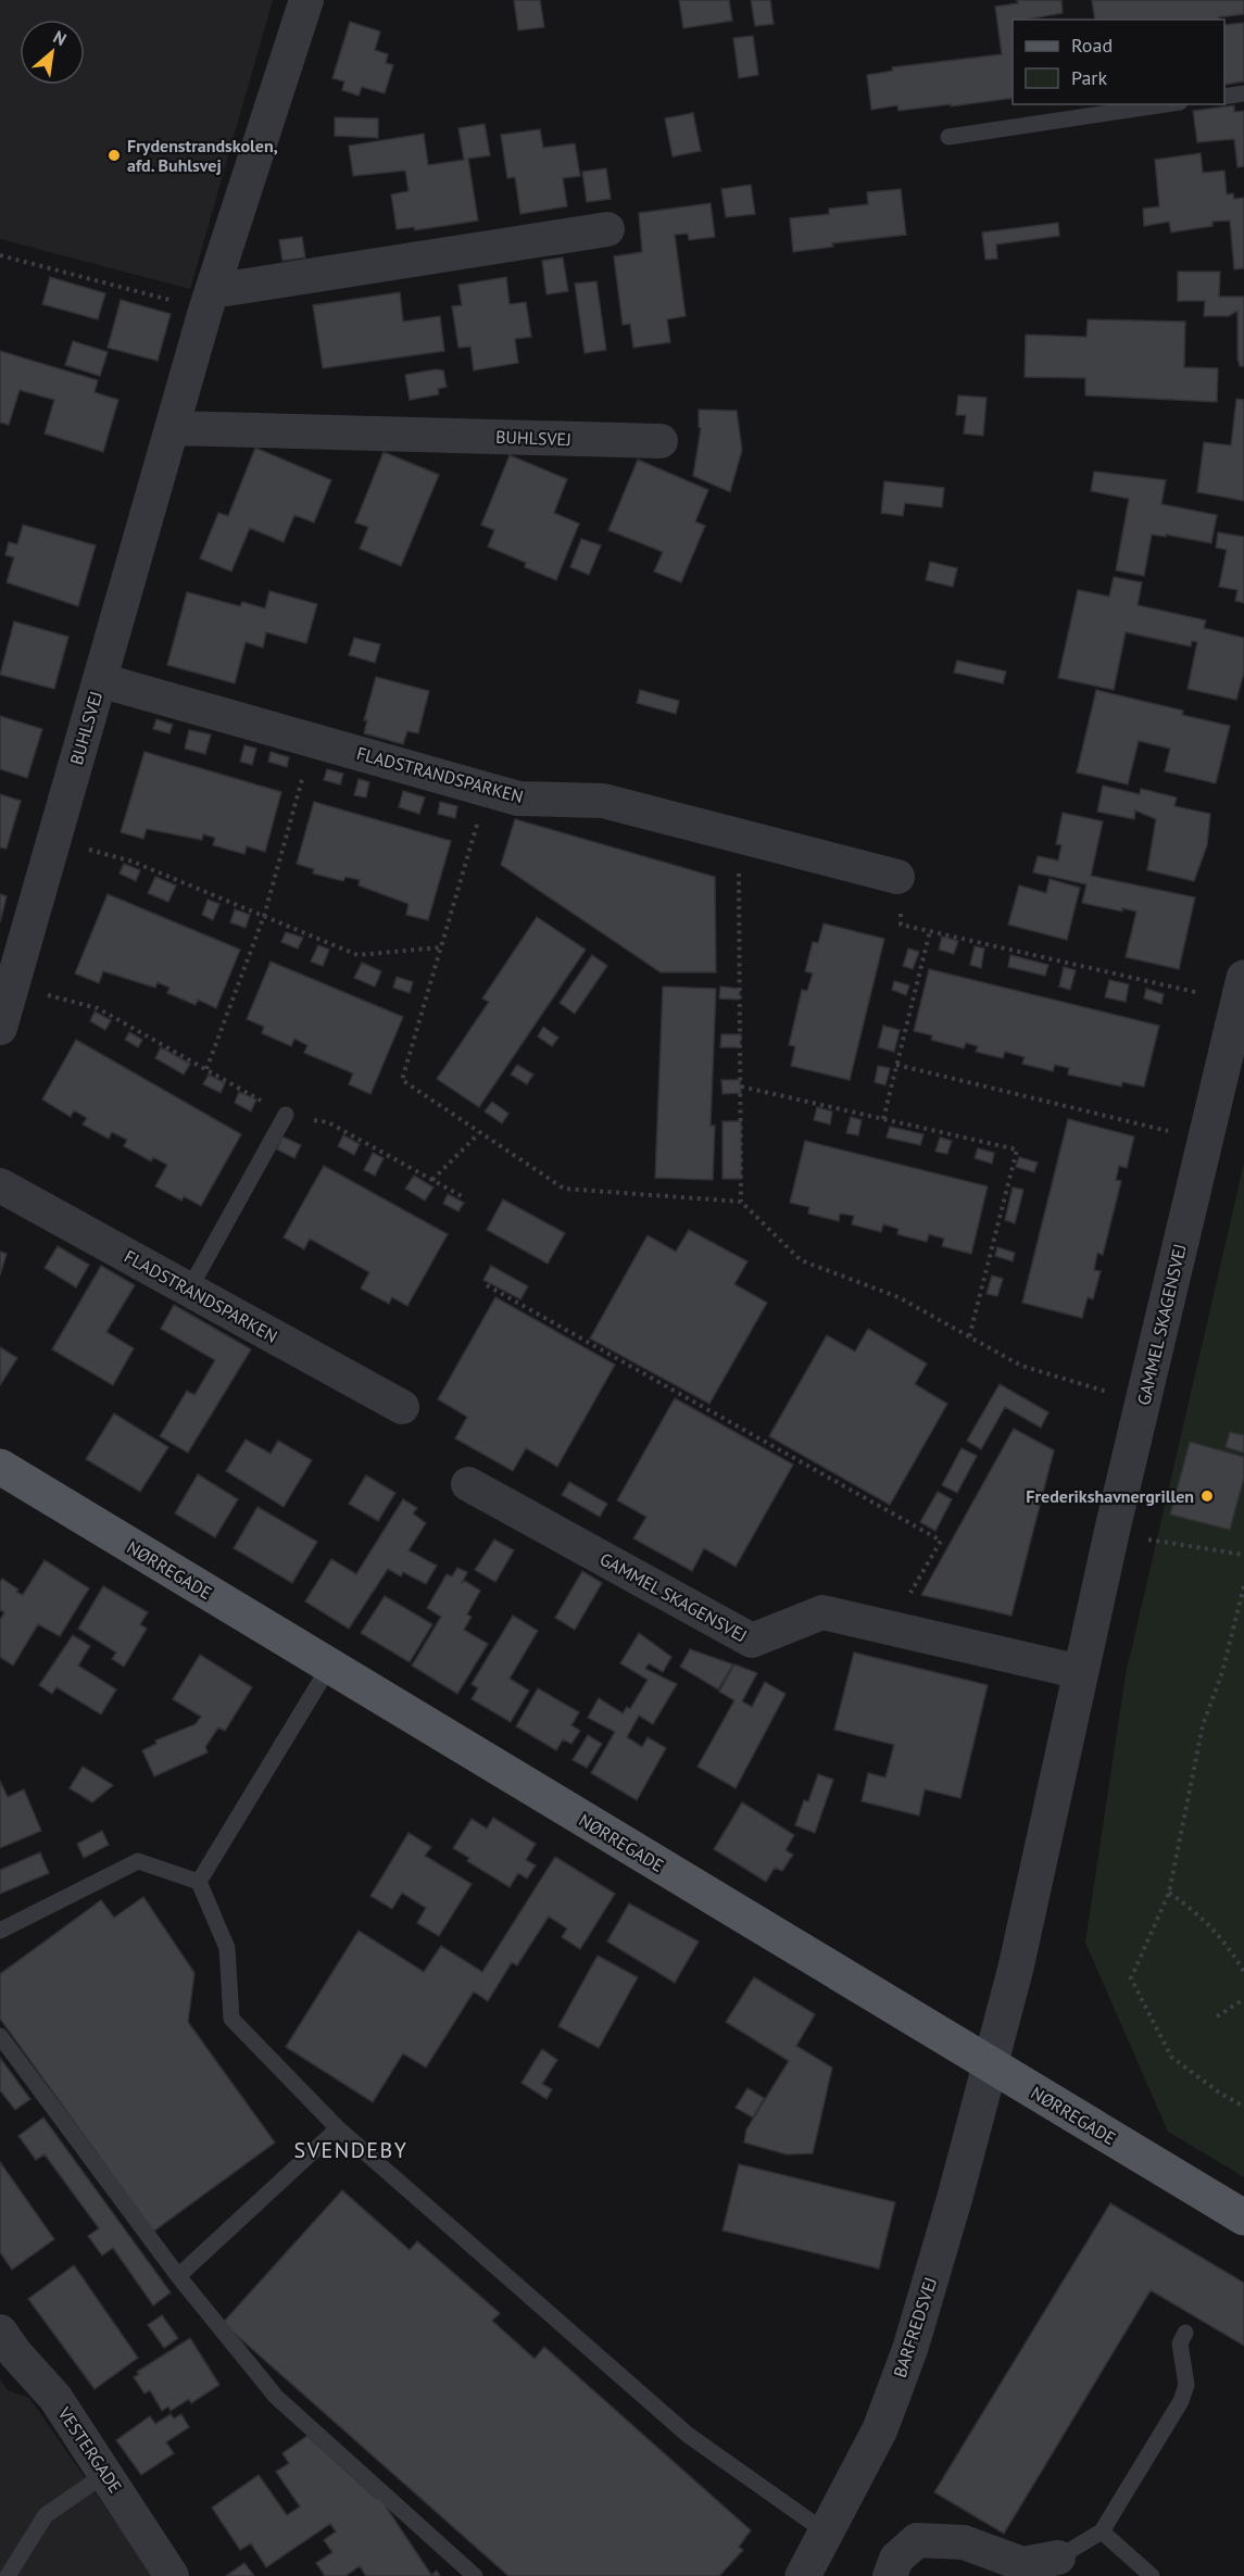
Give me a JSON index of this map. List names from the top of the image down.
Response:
{
  "streets": {
    "main road": ["NØRREGADE"],
    "street": [
      "BUHLSVEJ",
      "FLADSTRANDSPARKEN",
      "GAMMEL SKAGENSVEJ",
      "BARFREDSVEJ",
      "VESTERGADE"
    ]
  },
  "crossings": [
    ["BUHLSVEJ", "FLADSTRANDSPARKEN"],
    ["GAMMEL SKAGENSVEJ", "NØRREGADE"],
    ["GAMMEL SKAGENSVEJ", "BARFREDSVEJ"],
    ["NØRREGADE", "BARFREDSVEJ"]
  ],
  "districts": ["SVENDEBY"],
  "places": ["Frydenstrandskolen, afd. Buhlsvej", "Frederikshavnergrillen"],
  "legend": ["Road", "Park"],
  "north": "top right"
}
